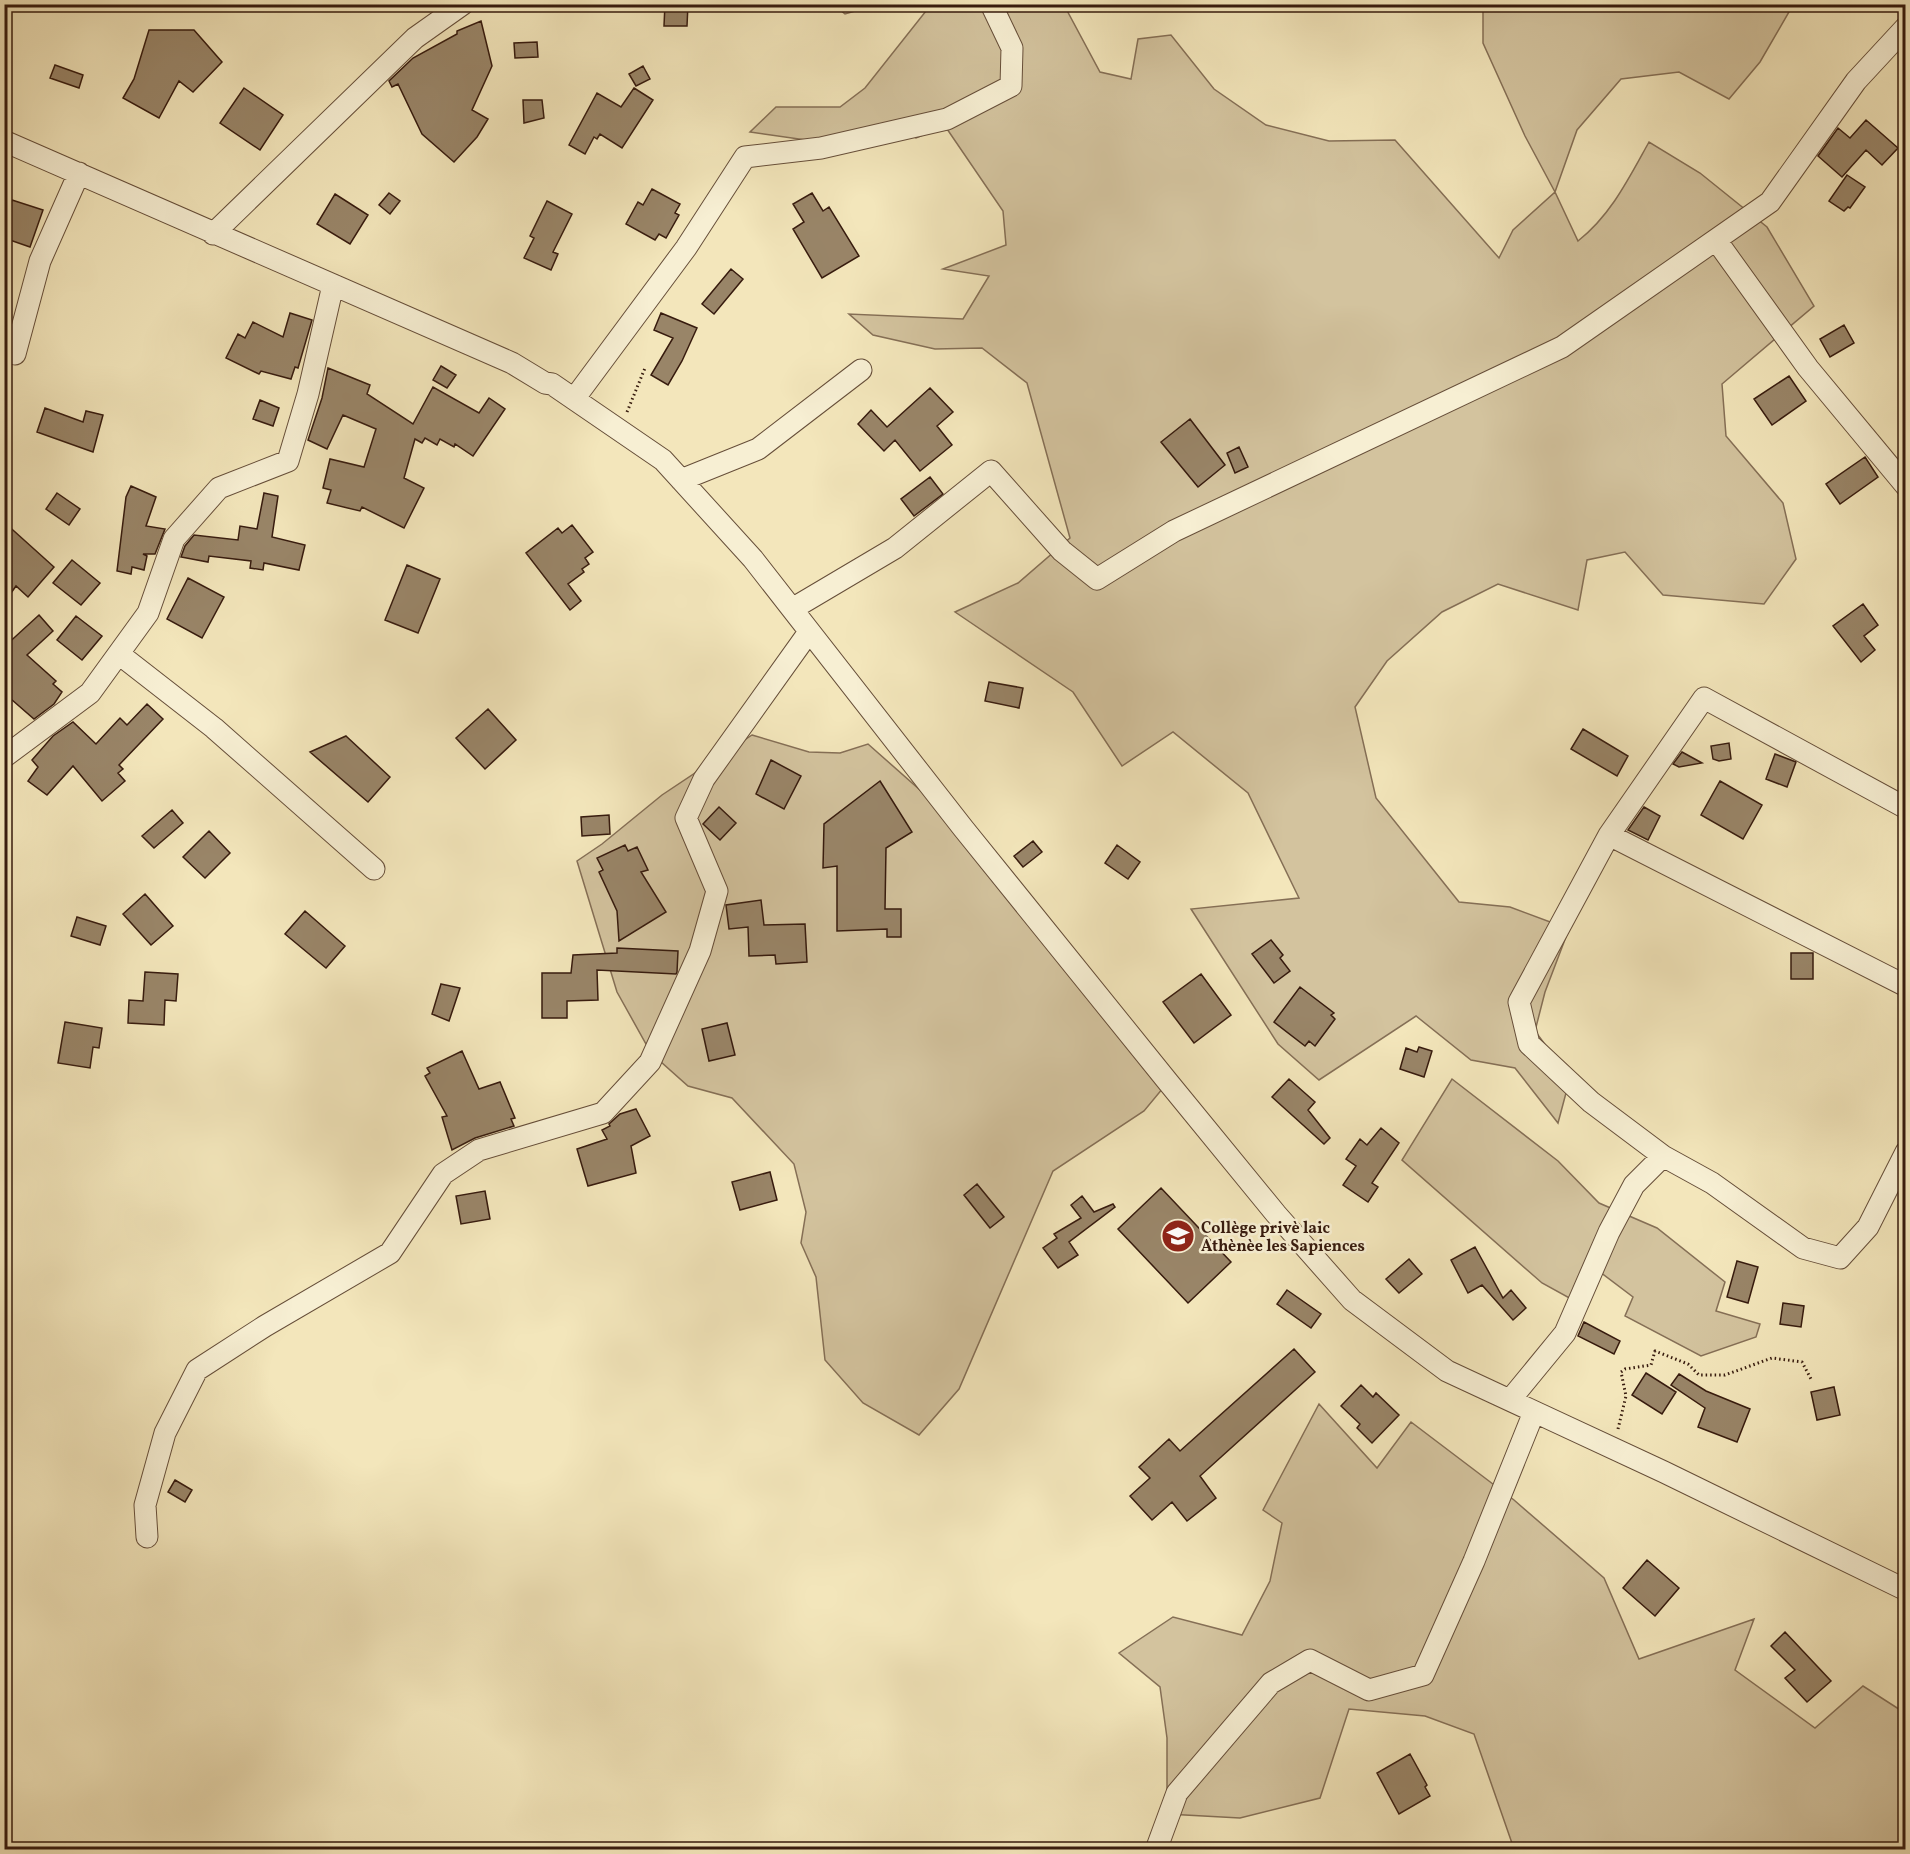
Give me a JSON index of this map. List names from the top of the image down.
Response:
{
  "places": {
    "school or university": ["Collège privè laic Athènèe les Sapiences"]
  }
}
